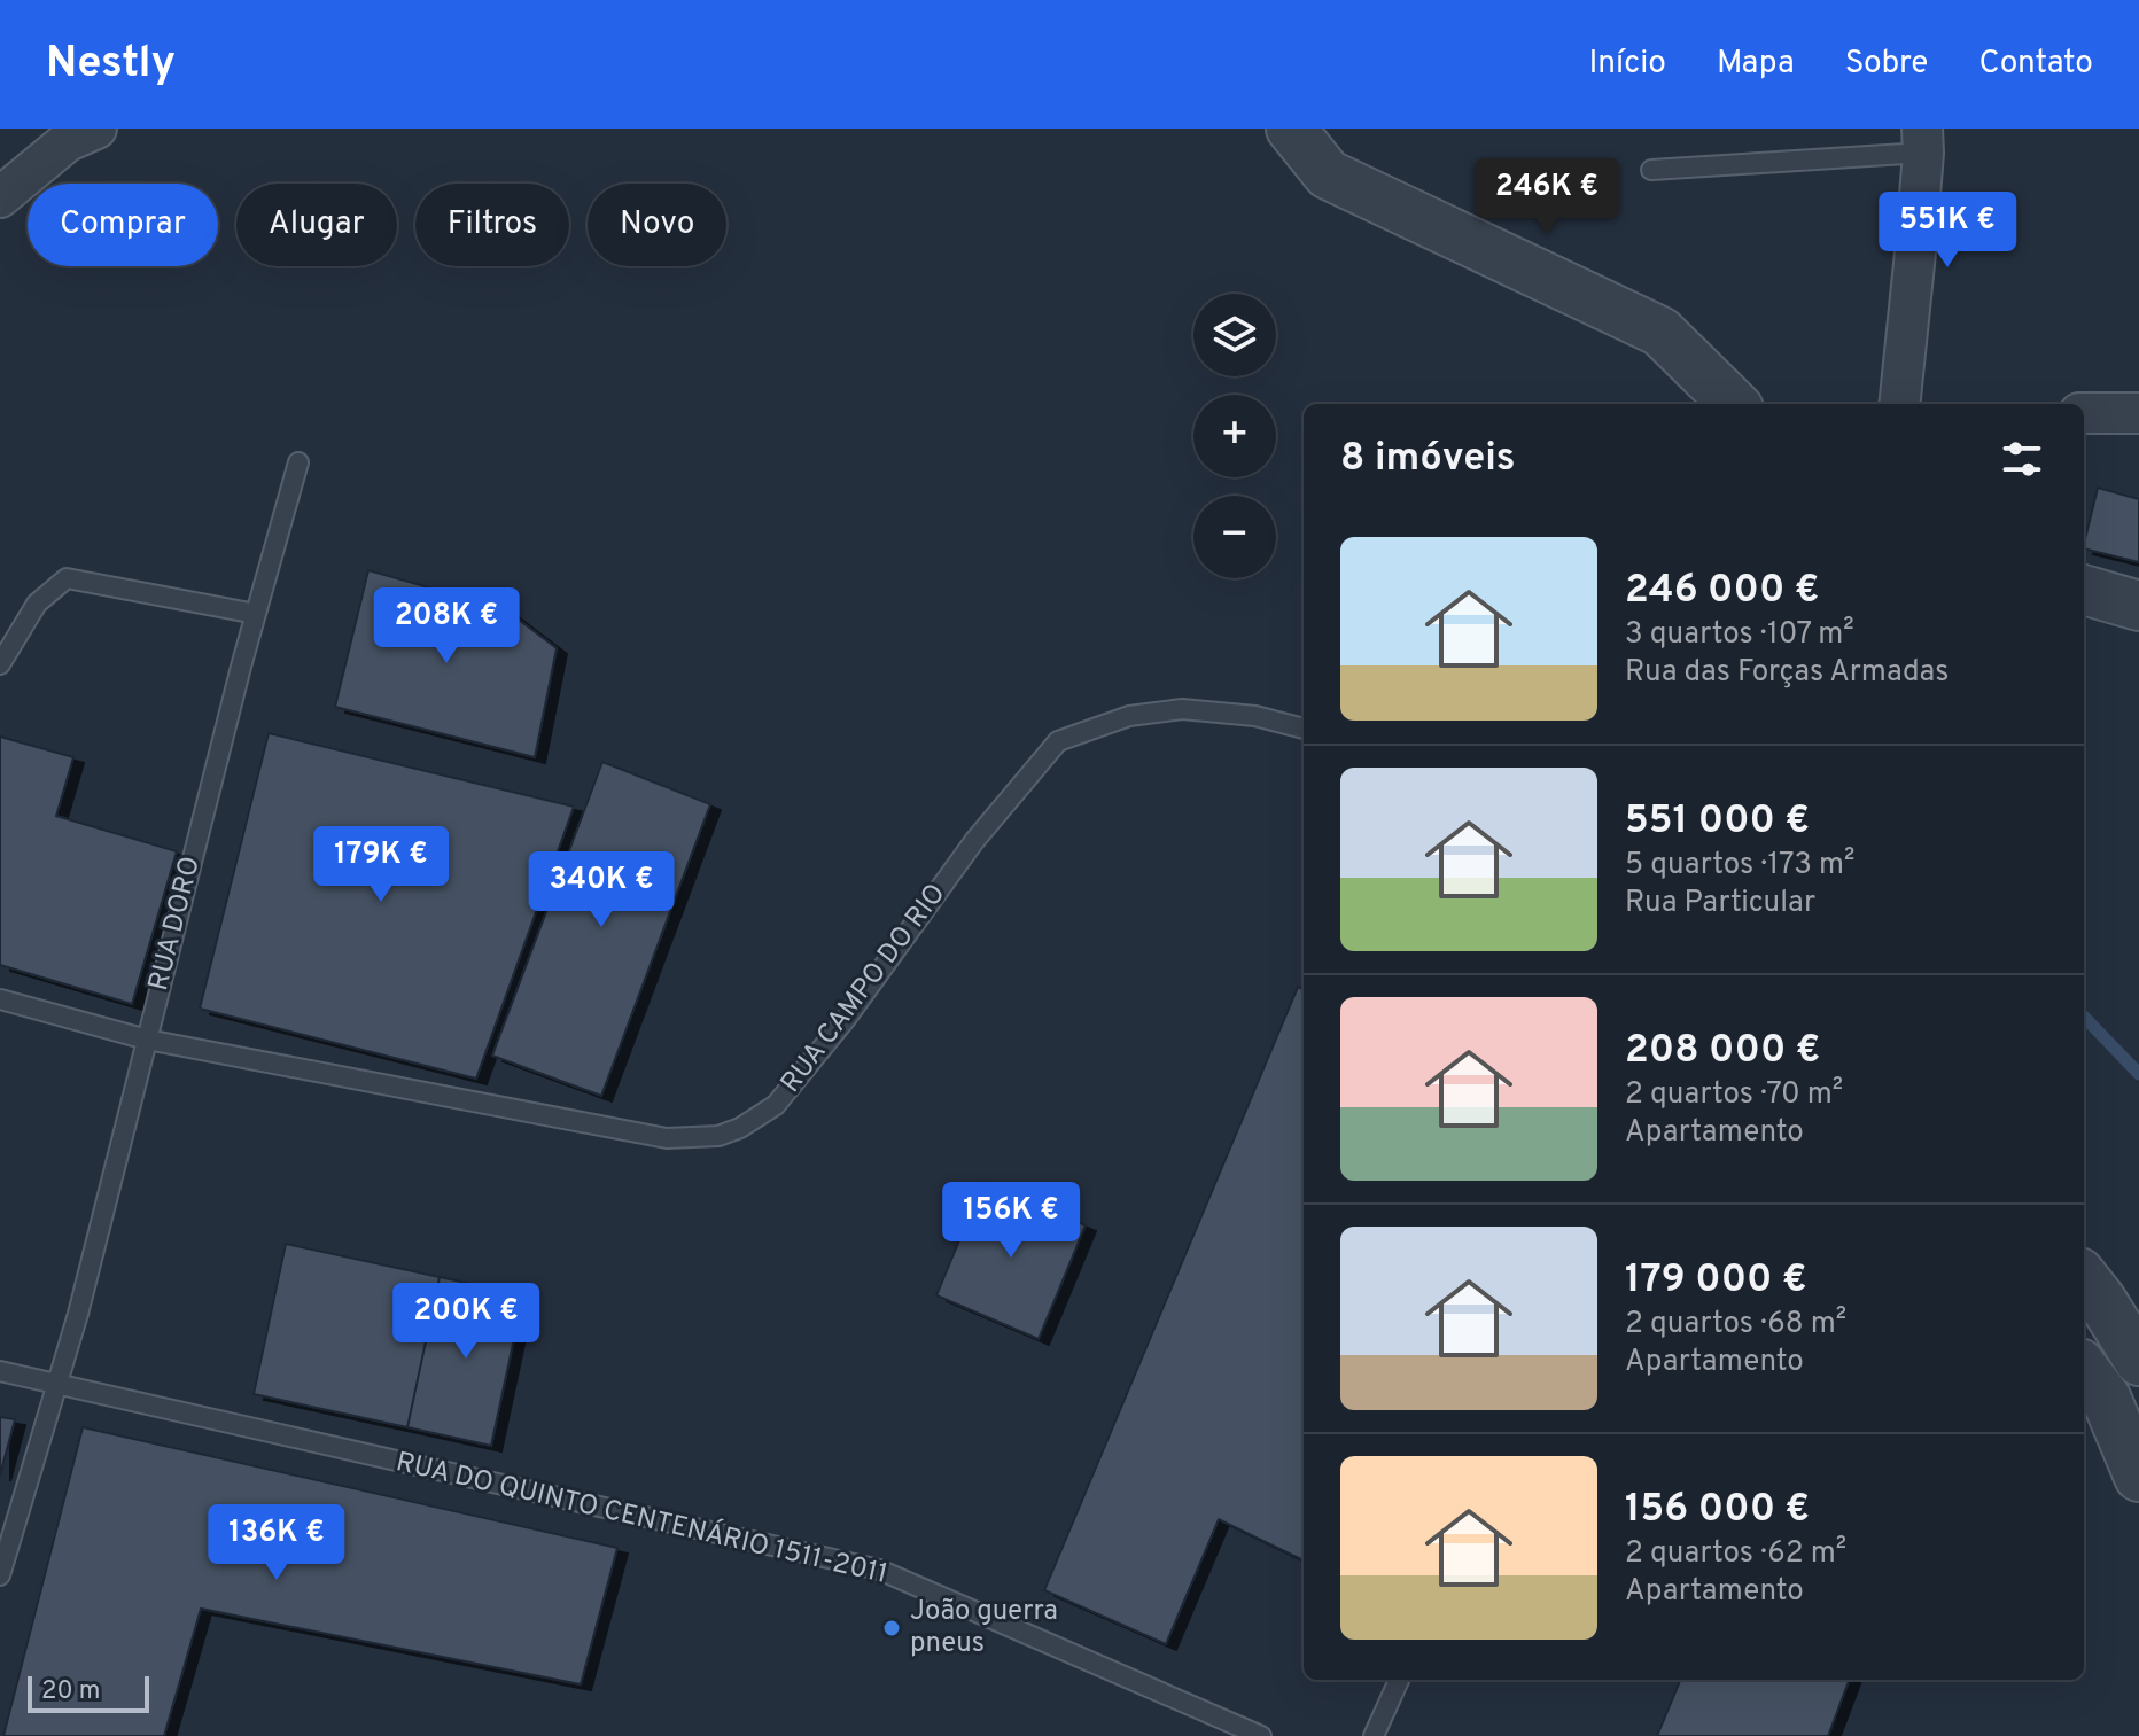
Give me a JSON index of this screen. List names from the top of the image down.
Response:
{
  "streets": {
    "lane": ["RUA DORO", "RUA CAMPO DO RIO", "RUA DO QUINTO CENTENÁRIO 1511-2011"]
  },
  "crossings": [
    ["RUA DORO", "RUA CAMPO DO RIO"],
    ["RUA DORO", "RUA DO QUINTO CENTENÁRIO 1511-2011"]
  ],
  "places": ["João guerra pneus"],
  "scale_bar": "20 m",
  "page": {
    "header": "Nestly",
    "nav": [
      "Início",
      "Mapa",
      "Sobre",
      "Contato"
    ],
    "price": [
      "246K €",
      "551K €",
      "208K €",
      "179K €",
      "340K €",
      "156K €",
      "200K €",
      "136K €"
    ],
    "chip": [
      "Comprar",
      "Alugar",
      "Filtros",
      "Novo"
    ],
    "map_buttons": ["+", "−"],
    "heading": "8 imóveis",
    "list": [
      {
        "name": "246 000 €",
        "note": "3 quartos · 107 m² · Rua das Forças Armadas"
      },
      {
        "name": "551 000 €",
        "note": "5 quartos · 173 m² · Rua Particular"
      },
      {
        "name": "208 000 €",
        "note": "2 quartos · 70 m² · Apartamento"
      },
      {
        "name": "179 000 €",
        "note": "2 quartos · 68 m² · Apartamento"
      },
      {
        "name": "156 000 €",
        "note": "2 quartos · 62 m² · Apartamento"
      }
    ],
    "scale": "20 m"
  }
}
